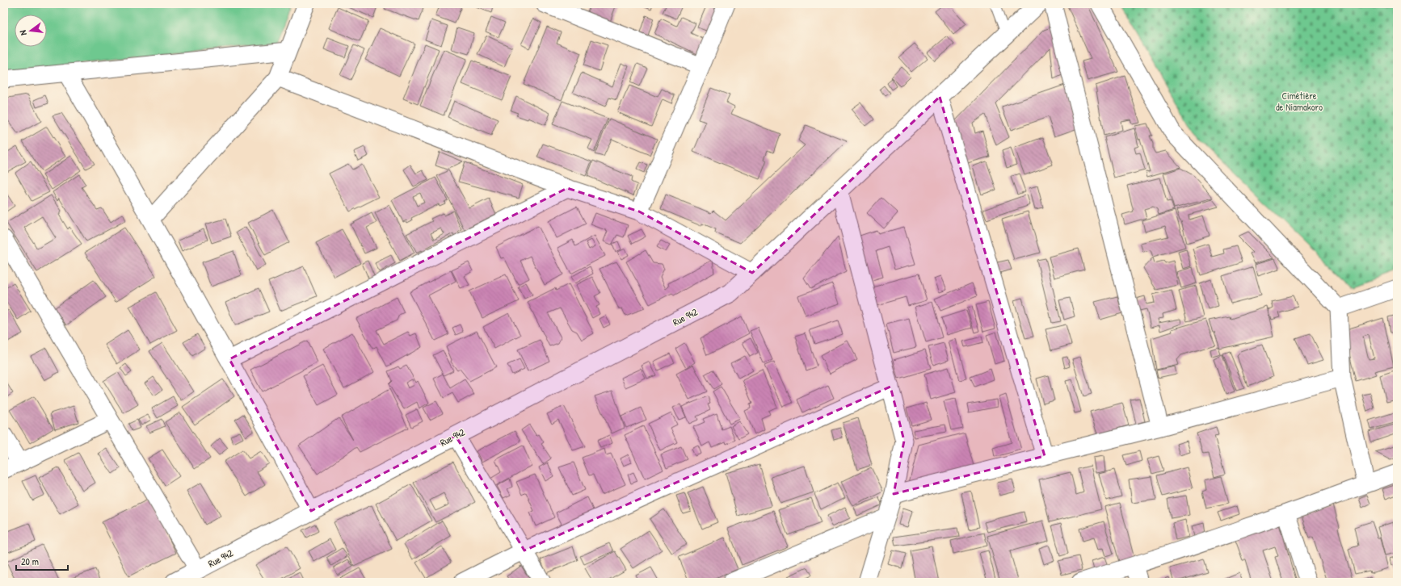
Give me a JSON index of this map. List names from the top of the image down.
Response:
{
  "streets": {
    "street": ["Rue 942"]
  },
  "parks": ["Cimétière de Niamakoro"],
  "scale_bar": "20 m",
  "north": "left"
}
